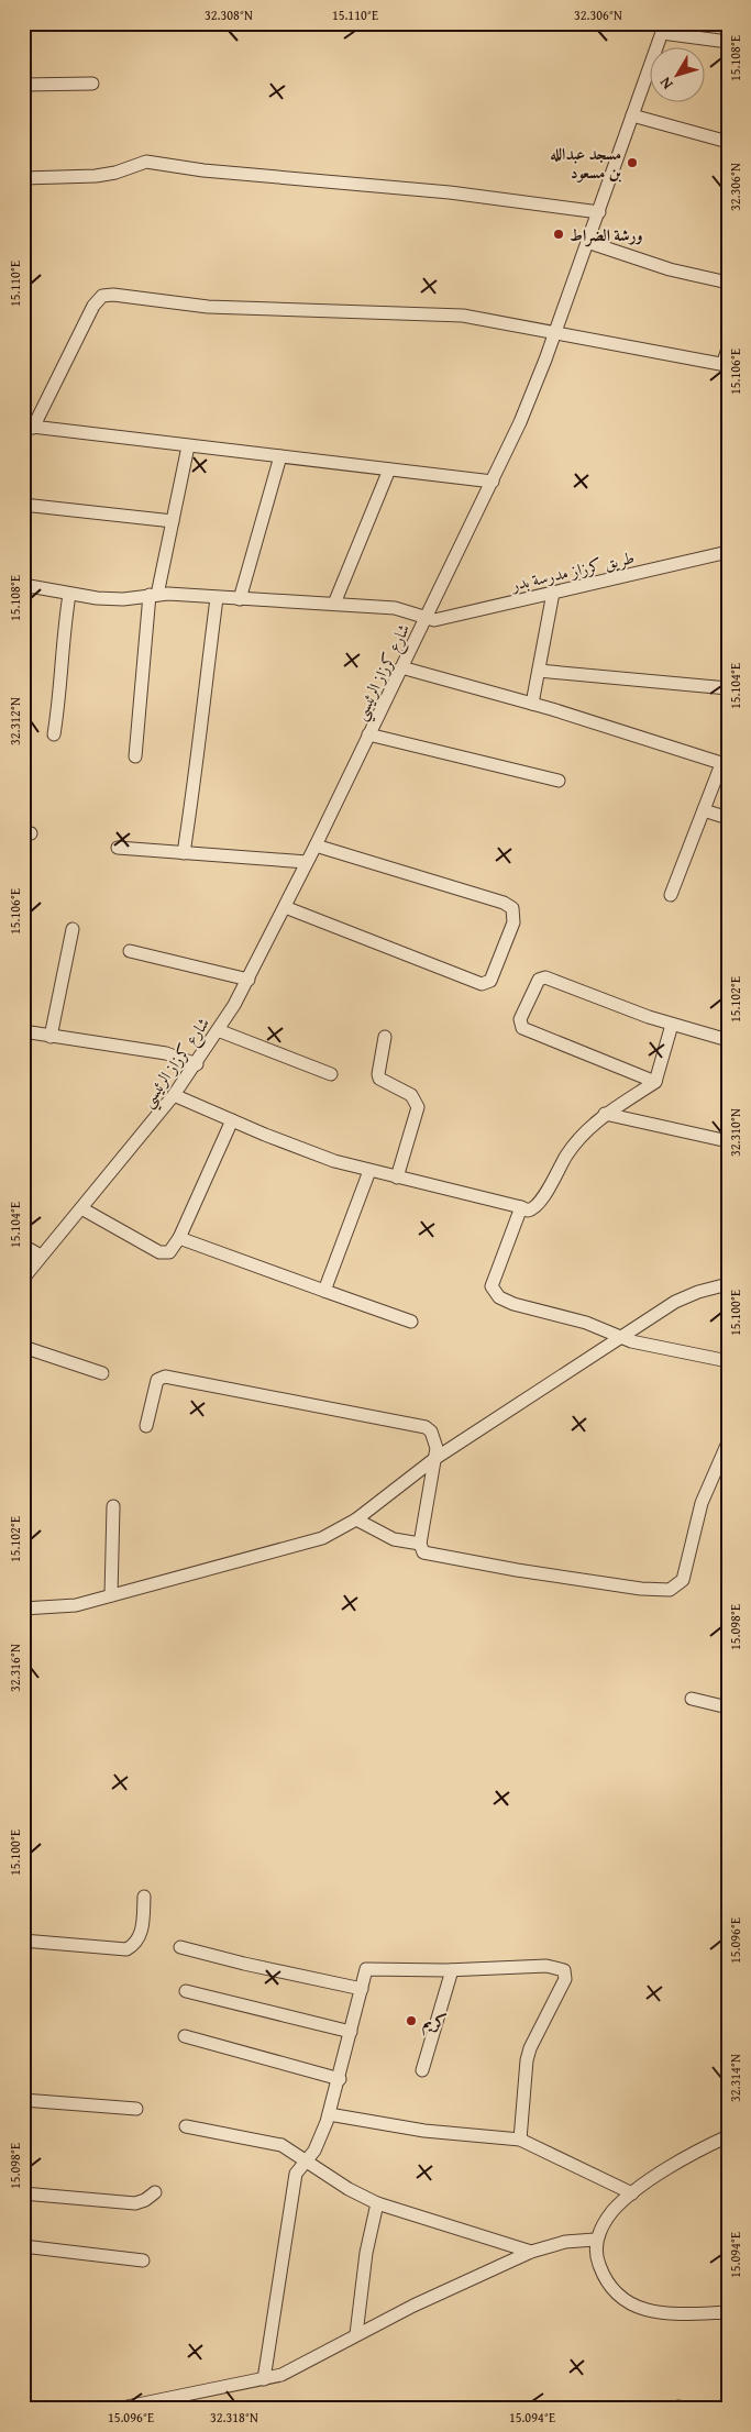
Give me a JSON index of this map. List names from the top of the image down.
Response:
{
  "streets": {
    "street": ["طريق كرزاز مدرسة بدر", "شارع كرزاز الرئيسي"]
  },
  "crossings": [
    ["طريق كرزاز مدرسة بدر", "شارع كرزاز الرئيسي"]
  ],
  "places": ["مسجد عبدالله بن مسعود", "ورشة الضراط", "كريم"],
  "north": "bottom left",
  "coordinates": [
    "32.308°N",
    "15.110°E",
    "32.306°N",
    "15.108°E",
    "15.106°E",
    "15.104°E",
    "32.312°N",
    "15.102°E",
    "32.310°N",
    "15.100°E",
    "15.098°E",
    "32.316°N",
    "15.096°E",
    "32.314°N",
    "15.094°E",
    "32.318°N"
  ]
}
